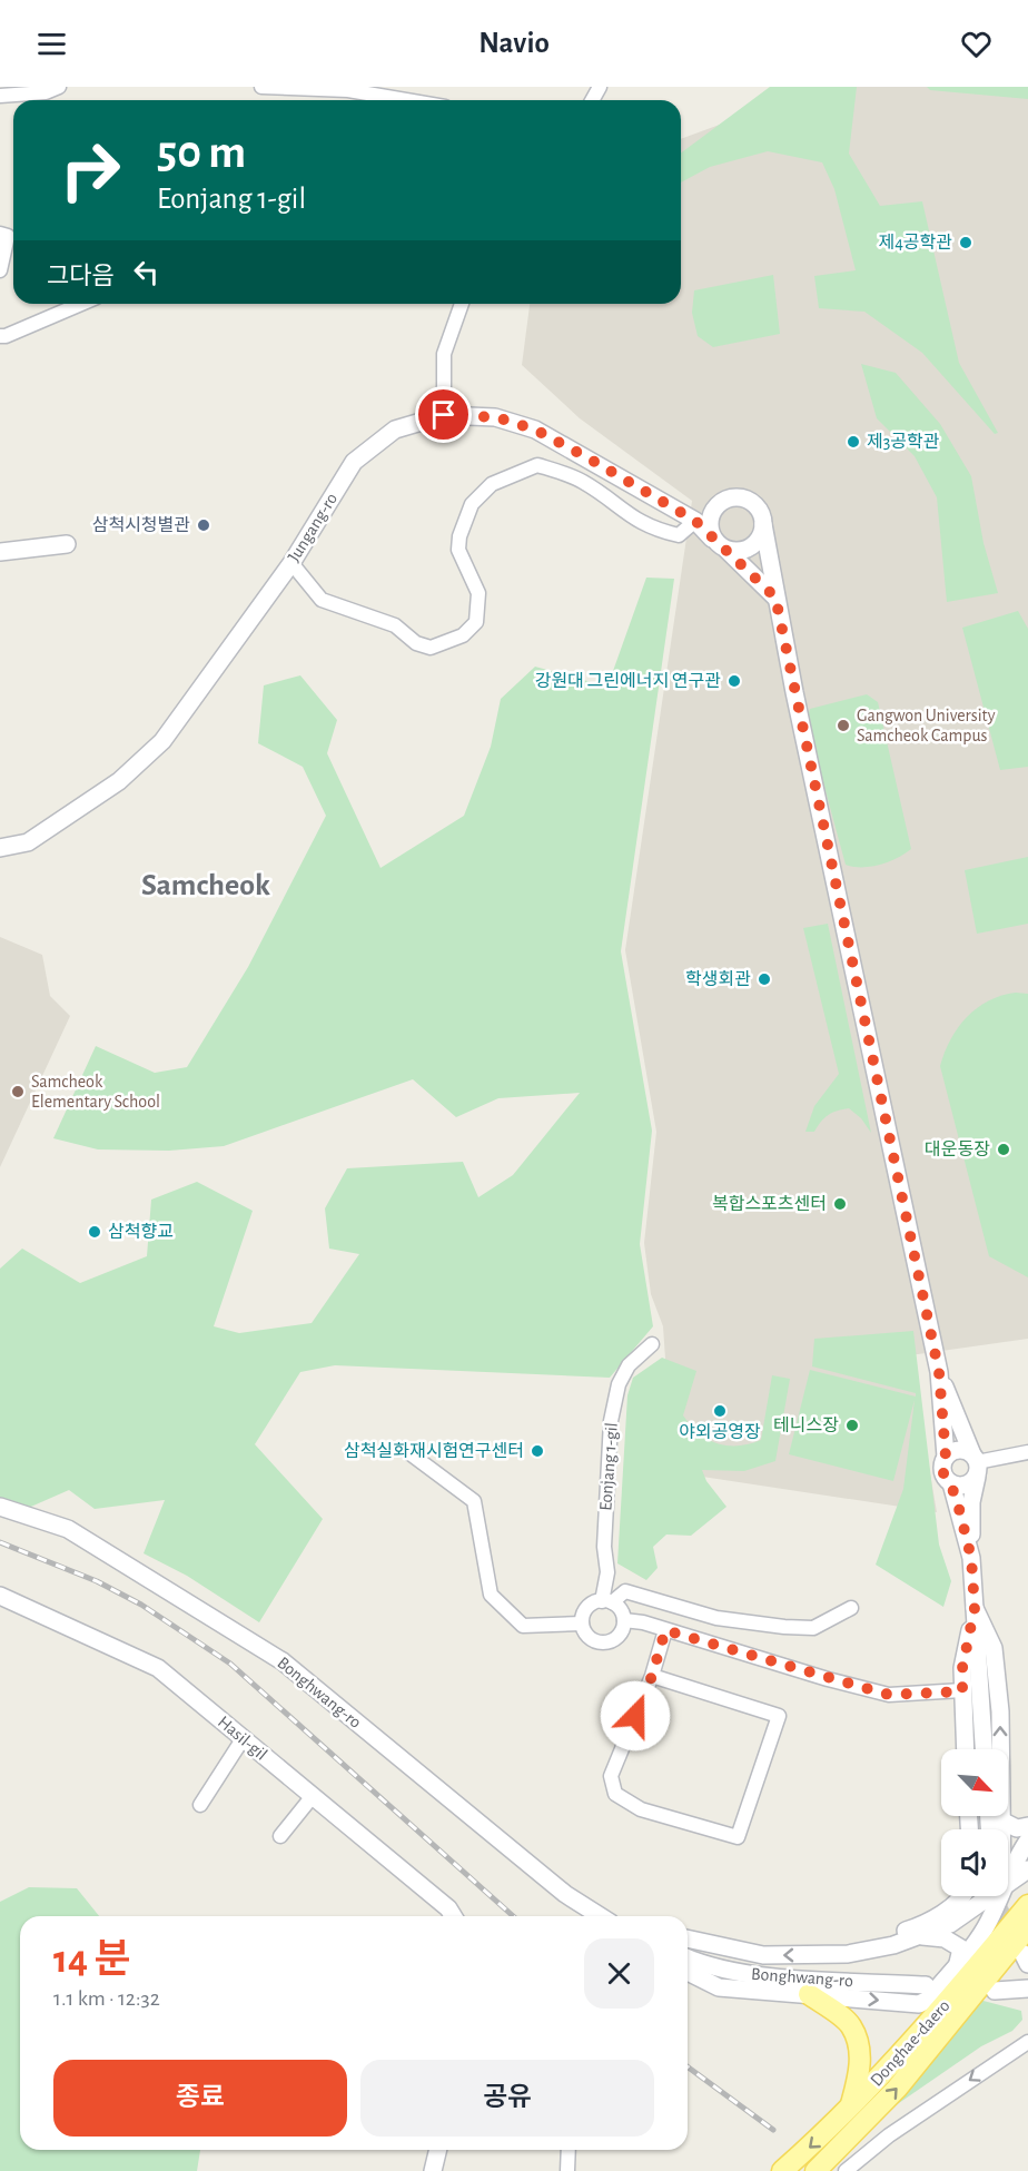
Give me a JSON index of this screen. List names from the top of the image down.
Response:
{
  "streets": {
    "main road": ["Donghae-daero"],
    "street": [
      "Jungang-ro",
      "Eonjang 1-gil",
      "Bonghwang-ro",
      "Hasil-gil"
    ]
  },
  "districts": ["Samcheok"],
  "places": [
    "제4공학관",
    "제3공학관",
    "삼척시청별관",
    "강원대 그린에너지 연구관",
    "Gangwon University Samcheok Campus",
    "학생회관",
    "Samcheok Elementary School",
    "대운동장",
    "복합스포츠센터",
    "삼척향교",
    "야외공영장",
    "테니스장",
    "삼척실화재시험연구센터"
  ],
  "north": "bottom right",
  "page": {
    "header": "Navio",
    "turn": ["50 m", "Eonjang 1-gil"],
    "then": "그다음",
    "heading": ["14 분", "1.1 km · 12:32"],
    "buttons": ["종료", "공유"]
  }
}
